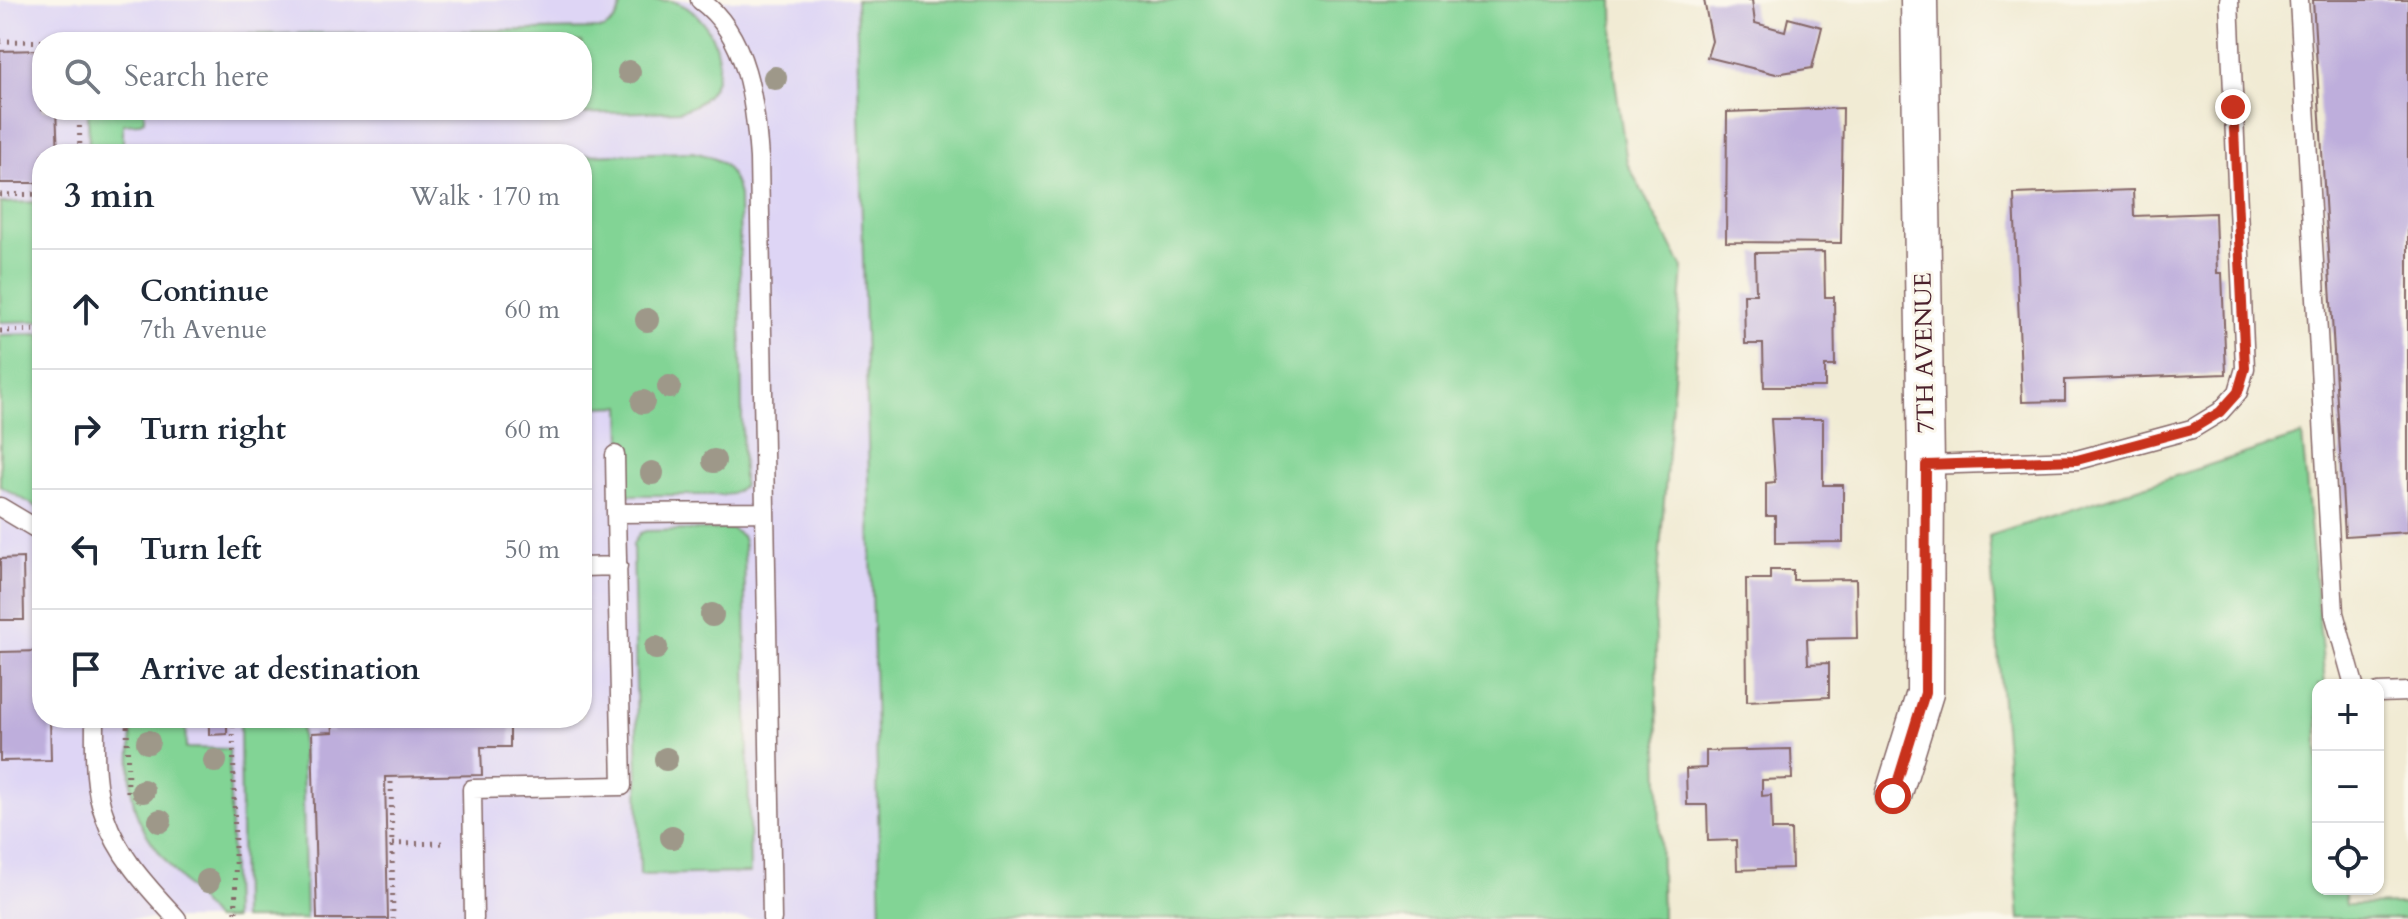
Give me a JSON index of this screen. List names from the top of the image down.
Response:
{
  "streets": {
    "street": ["7TH AVENUE"]
  },
  "page": {
    "search": "Search here",
    "heading": ["3 min", "Walk · 170 m"],
    "list": [
      ["Continue", "7th Avenue", "60 m"],
      ["Turn right", "60 m"],
      ["Turn left", "50 m"],
      "Arrive at destination"
    ],
    "map_buttons": ["+", "−"]
  }
}
